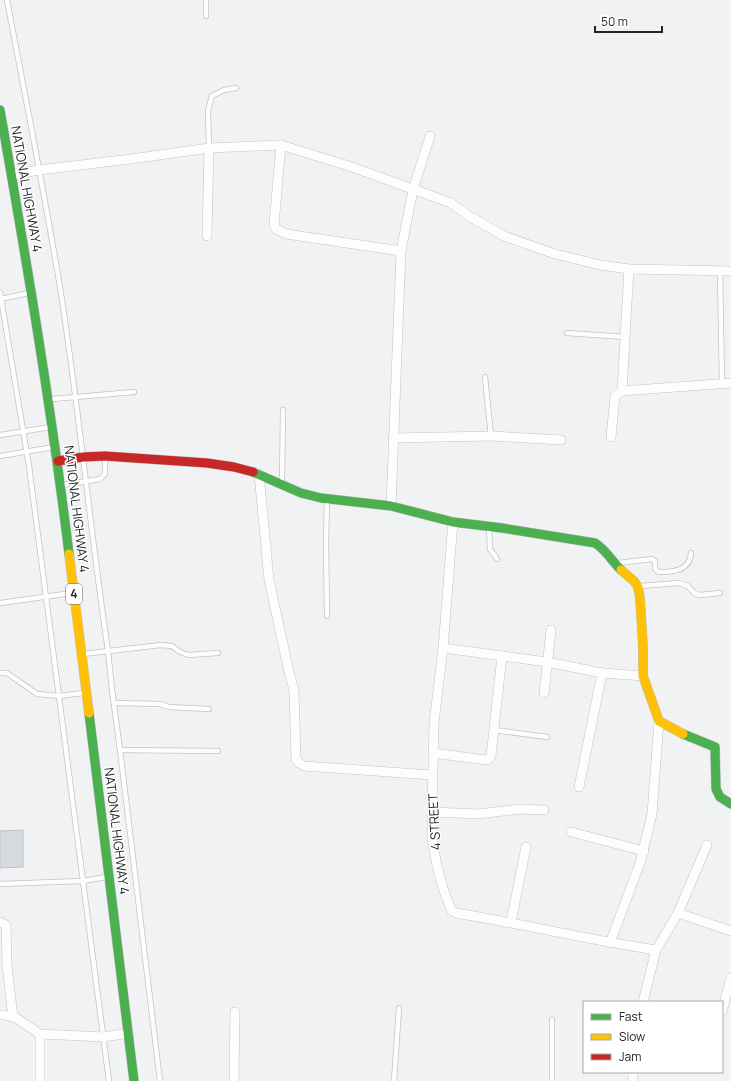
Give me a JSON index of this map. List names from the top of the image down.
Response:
{
  "streets": {
    "main road": ["NATIONAL HIGHWAY 4", "4"],
    "street": ["4 STREET"]
  },
  "legend": ["Fast", "Slow", "Jam"],
  "scale_bar": "50 m"
}
